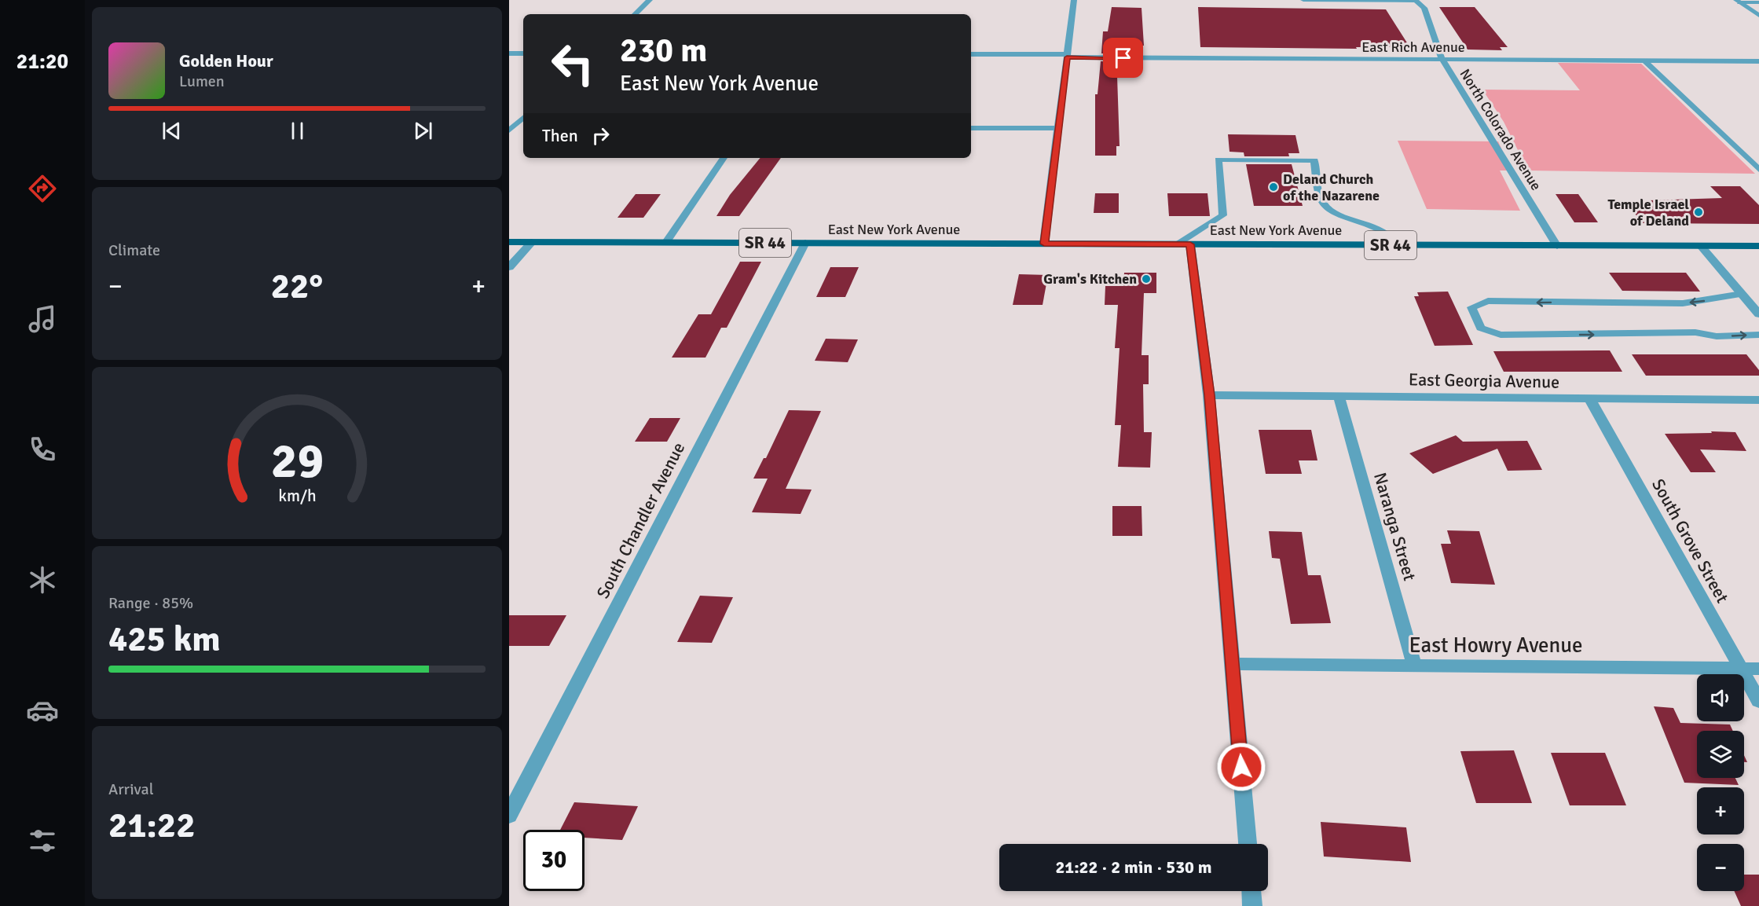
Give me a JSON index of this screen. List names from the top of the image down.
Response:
{
  "streets": {
    "main road": ["East New York Avenue", "SR 44"],
    "street": [
      "East Rich Avenue",
      "North Colorado Avenue",
      "East Georgia Avenue",
      "South Chandler Avenue",
      "Naranga Street",
      "South Grove Street",
      "East Howry Avenue"
    ]
  },
  "crossings": [
    ["East Rich Avenue", "North Colorado Avenue"],
    ["North Colorado Avenue", "East New York Avenue"],
    ["East New York Avenue", "South Chandler Avenue"],
    ["East Georgia Avenue", "Naranga Street"],
    ["East Georgia Avenue", "South Grove Street"],
    ["Naranga Street", "East Howry Avenue"],
    ["South Grove Street", "East Howry Avenue"]
  ],
  "places": ["Deland Church of the Nazarene", "Temple Israel of Deland", "Gram's Kitchen"],
  "page": {
    "tabs": "21:20",
    "turn": ["230 m", "East New York Avenue"],
    "song": ["Golden Hour", "Lumen"],
    "then": "Then",
    "tile": [
      "Climate",
      ["Range · 85%", "425 km"],
      ["Arrival", "21:22"]
    ],
    "heat": ["−", "22°", "+"],
    "map_buttons": ["+", "−"],
    "limit": "30",
    "trip": "21:22 · 2 min · 530 m",
    "gauge": ["29", "km/h"]
  }
}
